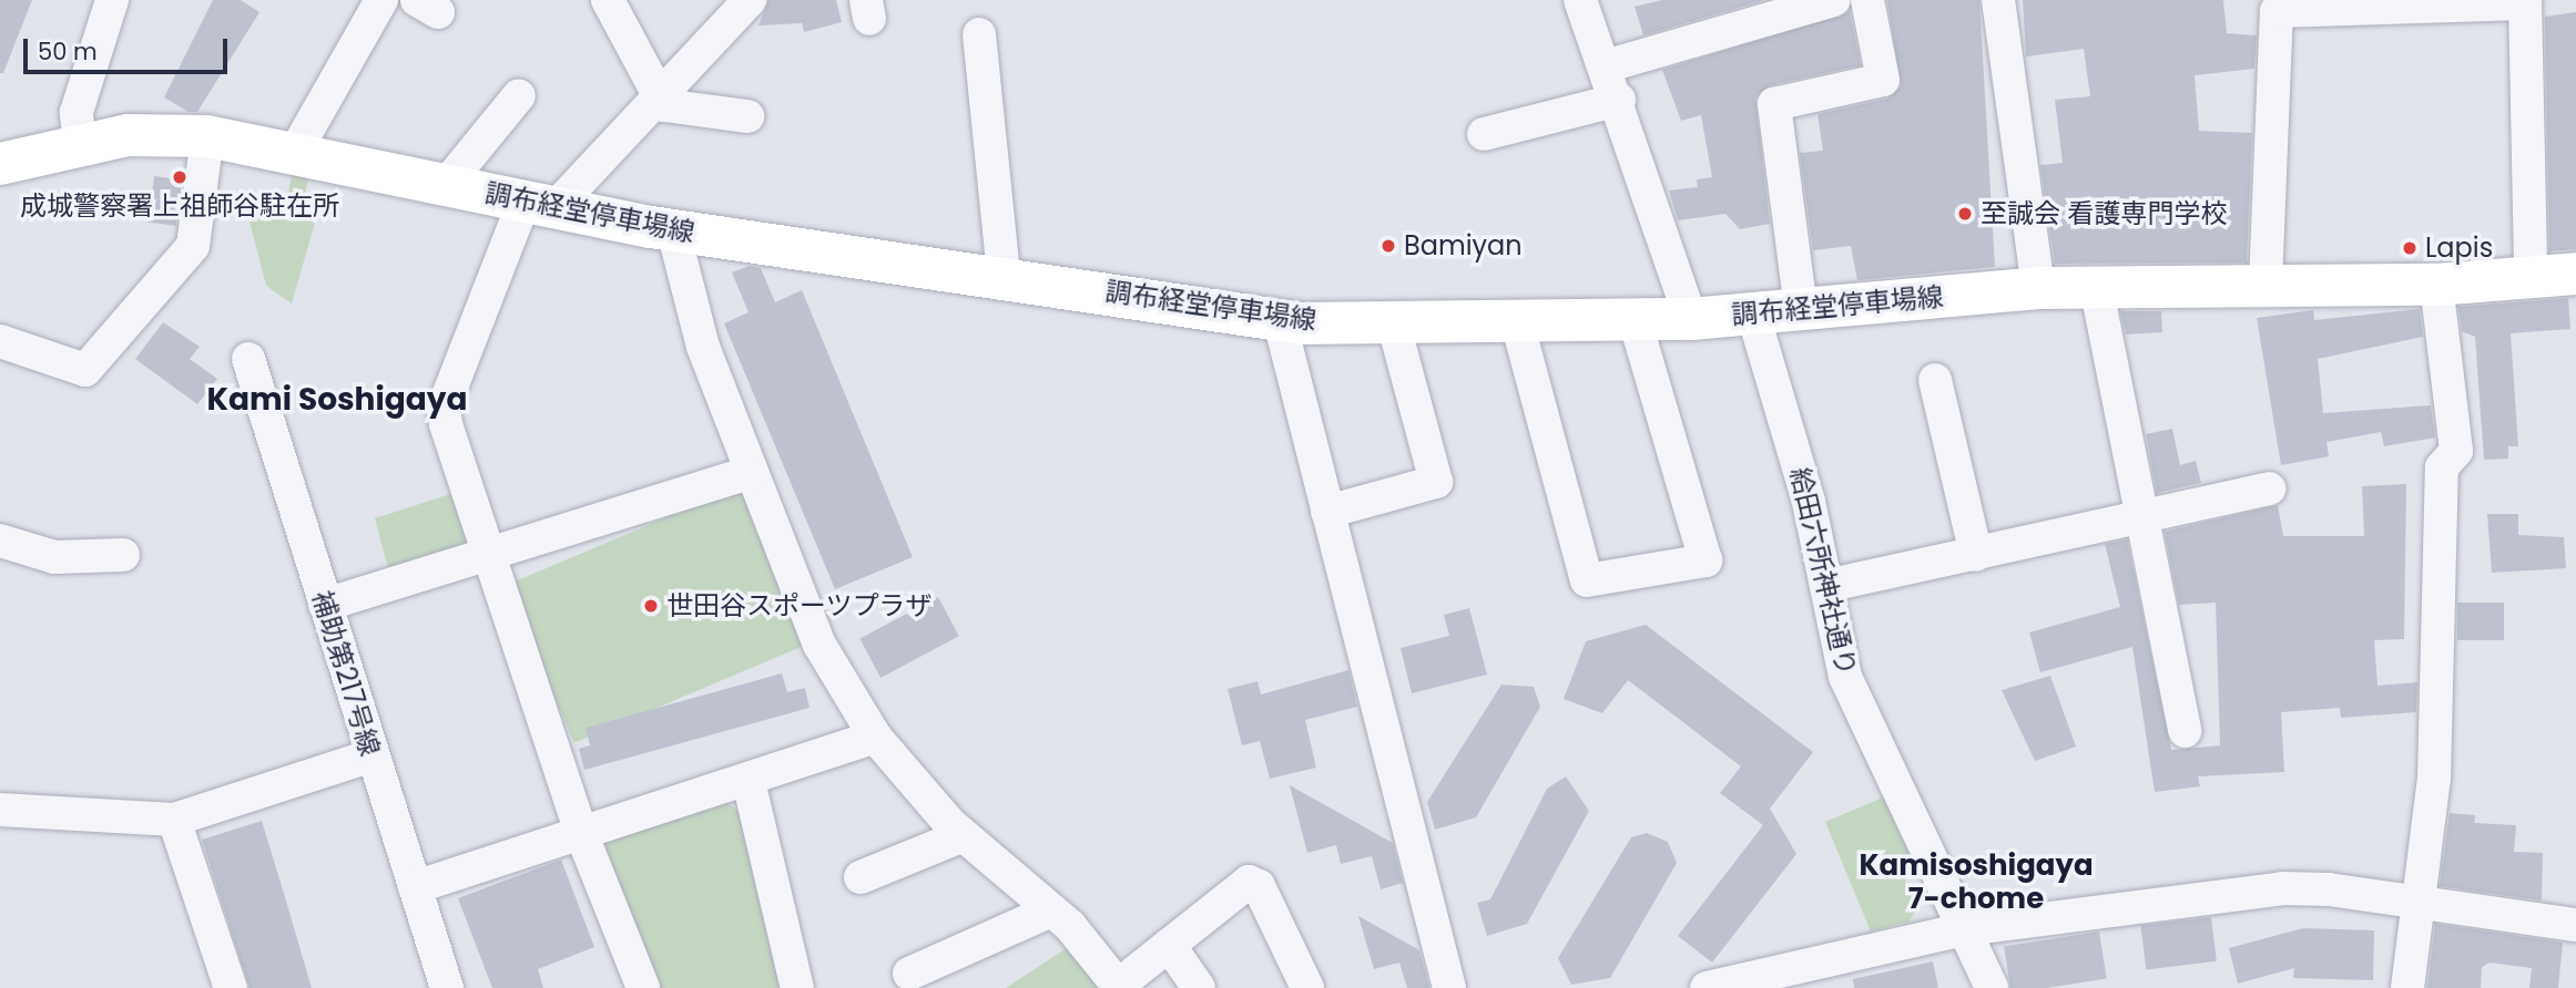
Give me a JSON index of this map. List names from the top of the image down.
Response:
{
  "streets": {
    "main road": ["調布経堂停車場線"],
    "street": ["給田六所神社通り", "補助第217号線"]
  },
  "crossings": [
    ["調布経堂停車場線", "給田六所神社通り"]
  ],
  "districts": ["Kami Soshigaya", "Kamisoshigaya 7-chome"],
  "places": [
    "成城警察署上祖師谷駐在所",
    "至誠会 看護専門学校",
    "Bamiyan",
    "Lapis",
    "世田谷スポーツプラザ"
  ],
  "scale_bar": "50 m"
}
